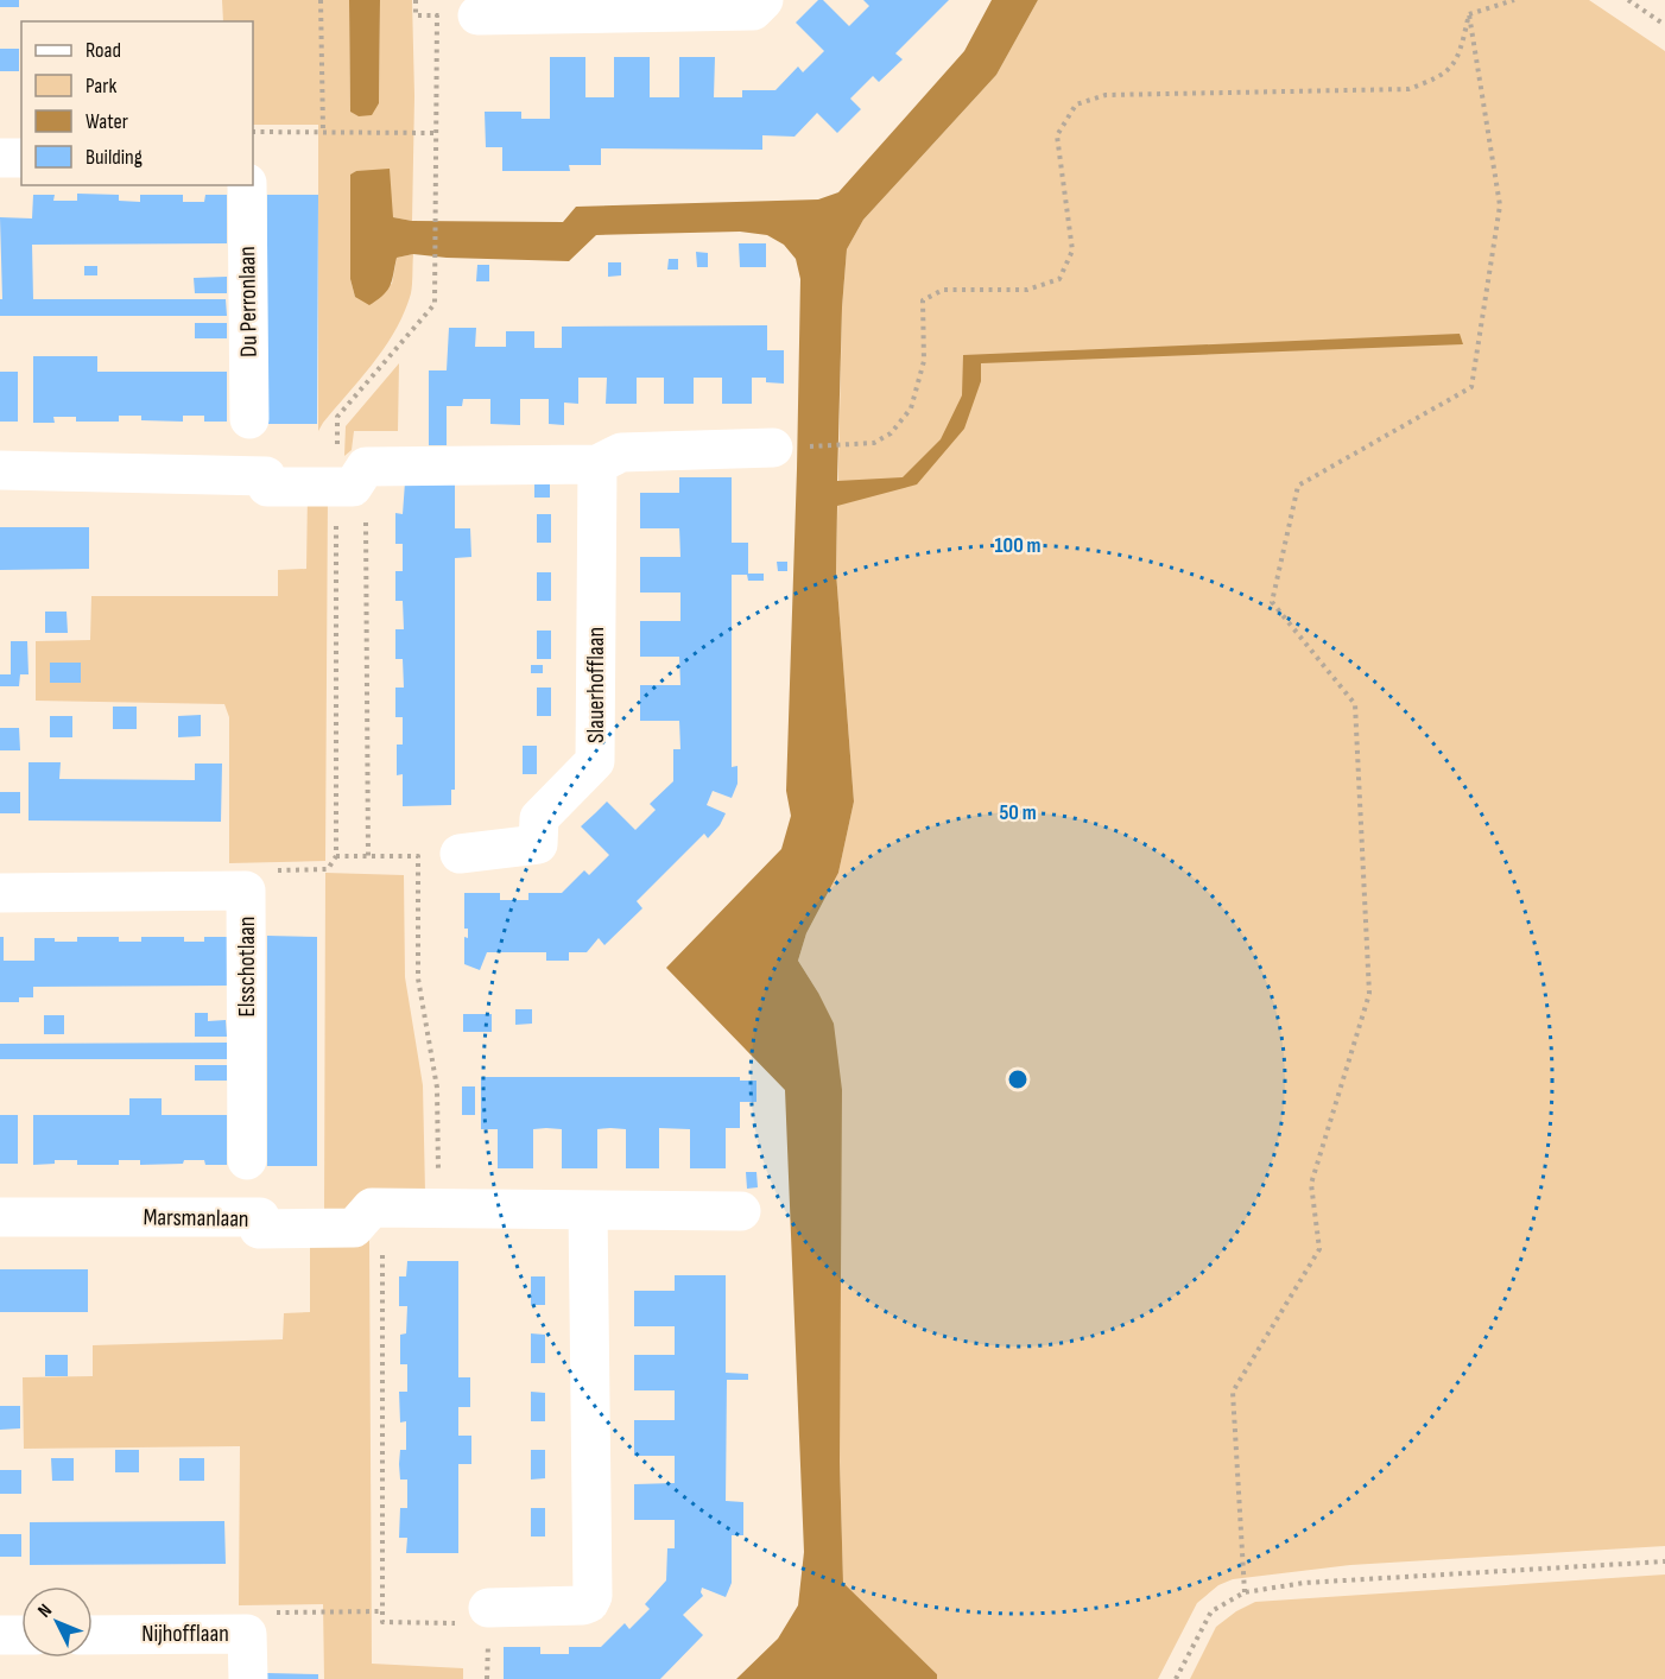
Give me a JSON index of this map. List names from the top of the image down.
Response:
{
  "streets": {
    "street": [
      "Du Perronlaan",
      "Slauerhofflaan",
      "Elsschotlaan",
      "Marsmanlaan",
      "Nijhofflaan"
    ]
  },
  "legend": [
    "Road",
    "Park",
    "Water",
    "Building"
  ],
  "north": "top left",
  "rings": ["100 m", "50 m"]
}
